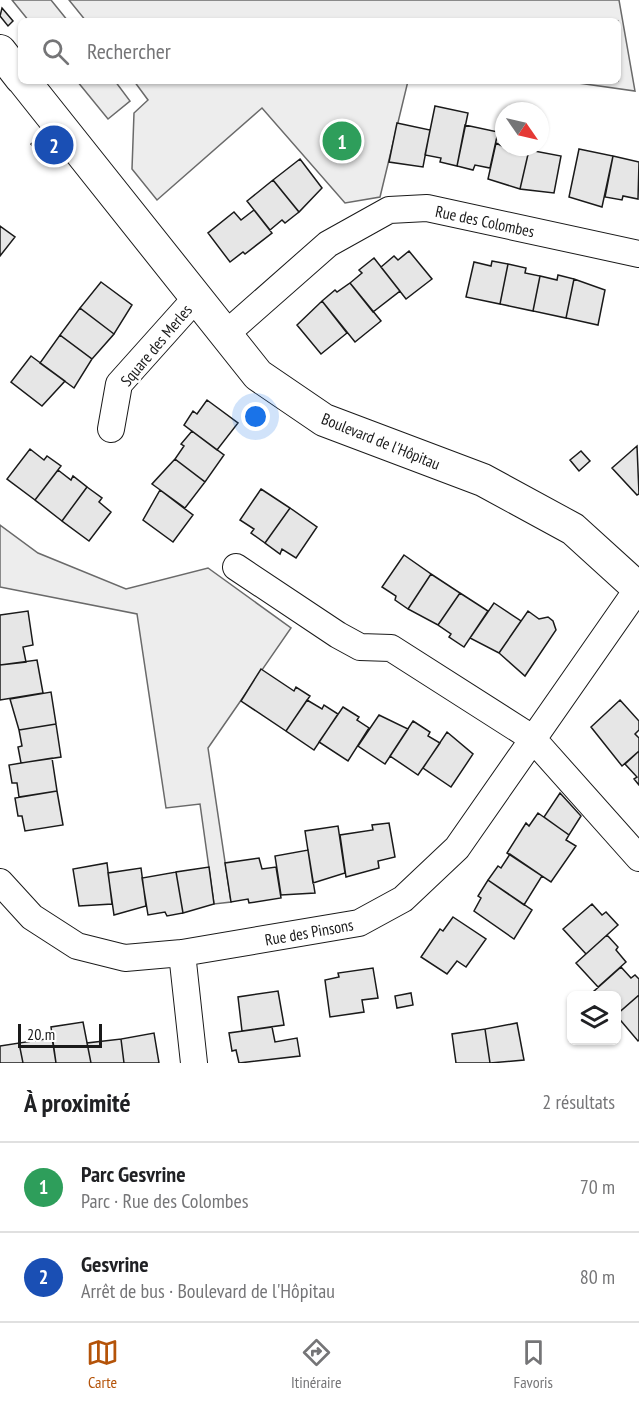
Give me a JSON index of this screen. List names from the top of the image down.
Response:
{
  "streets": {
    "street": [
      "Rue des Colombes",
      "Square des Merles",
      "Boulevard de l'Hôpitau",
      "Rue des Pinsons"
    ]
  },
  "crossings": [
    ["Rue des Colombes", "Boulevard de l'Hôpitau"],
    ["Square des Merles", "Boulevard de l'Hôpitau"],
    ["Boulevard de l'Hôpitau", "Rue des Pinsons"]
  ],
  "scale_bar": "20 m",
  "north": "bottom right",
  "page": {
    "search": "Rechercher",
    "pins": ["1", "2"],
    "scale": "20 m",
    "heading": ["À proximité", "2 résultats"],
    "list": [
      {
        "mark": "1",
        "name": "Parc Gesvrine",
        "note": "Parc · Rue des Colombes",
        "value": "70 m"
      },
      {
        "mark": "2",
        "name": "Gesvrine",
        "note": "Arrêt de bus · Boulevard de l'Hôpitau",
        "value": "80 m"
      }
    ],
    "nav": ["Carte", "Itinéraire", "Favoris"]
  }
}
